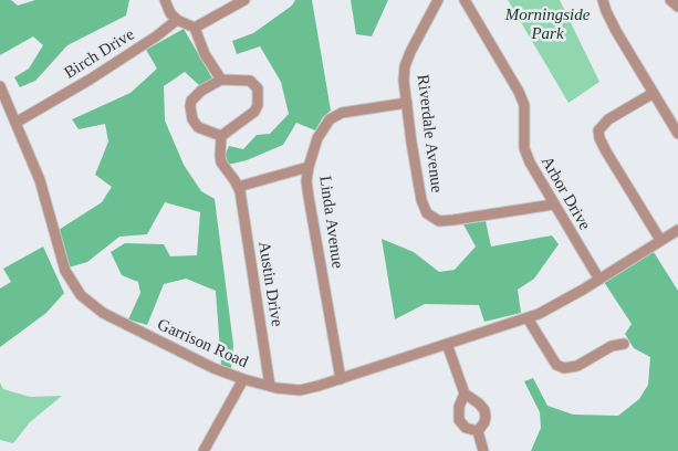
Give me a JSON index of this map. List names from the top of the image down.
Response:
{
  "streets": {
    "street": [
      "Birch Drive",
      "Riverdale Avenue",
      "Arbor Drive",
      "Linda Avenue",
      "Austin Drive",
      "Garrison Road"
    ]
  },
  "crossings": [
    ["Birch Drive", "Garrison Road"],
    ["Riverdale Avenue", "Arbor Drive"],
    ["Riverdale Avenue", "Linda Avenue"],
    ["Arbor Drive", "Garrison Road"],
    ["Linda Avenue", "Garrison Road"],
    ["Austin Drive", "Garrison Road"]
  ],
  "parks": ["Morningside Park"]
}
